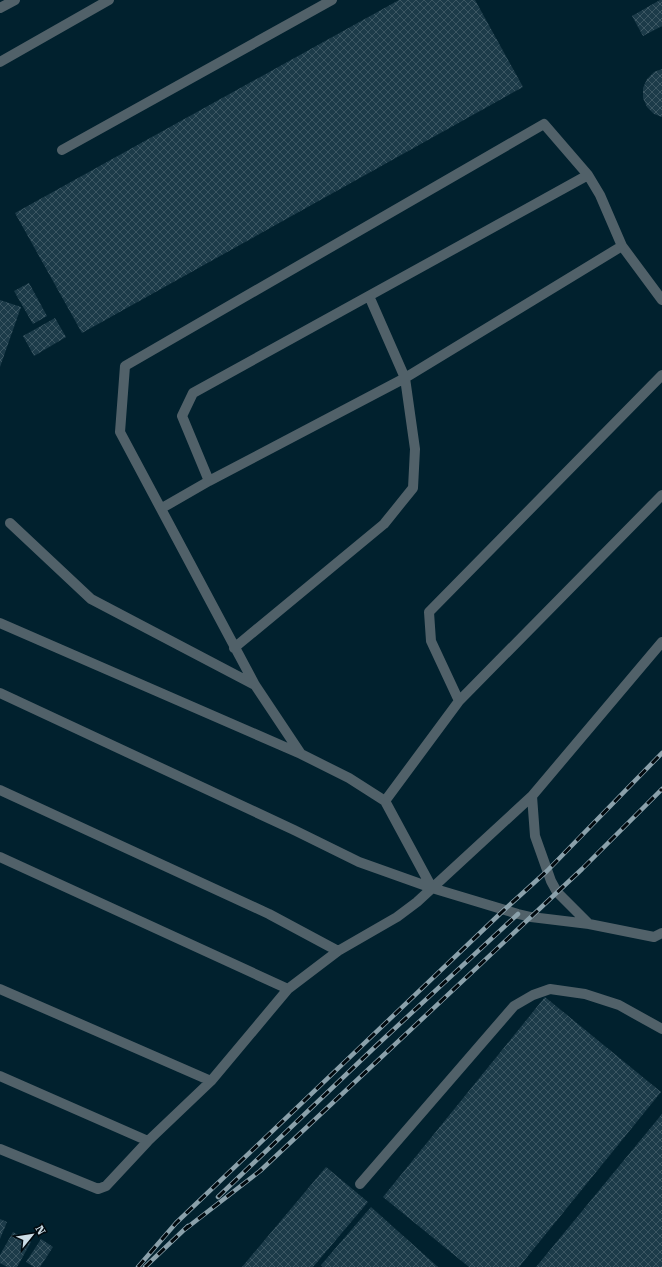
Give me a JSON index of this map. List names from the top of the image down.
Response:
{
  "north": "top right"
}
